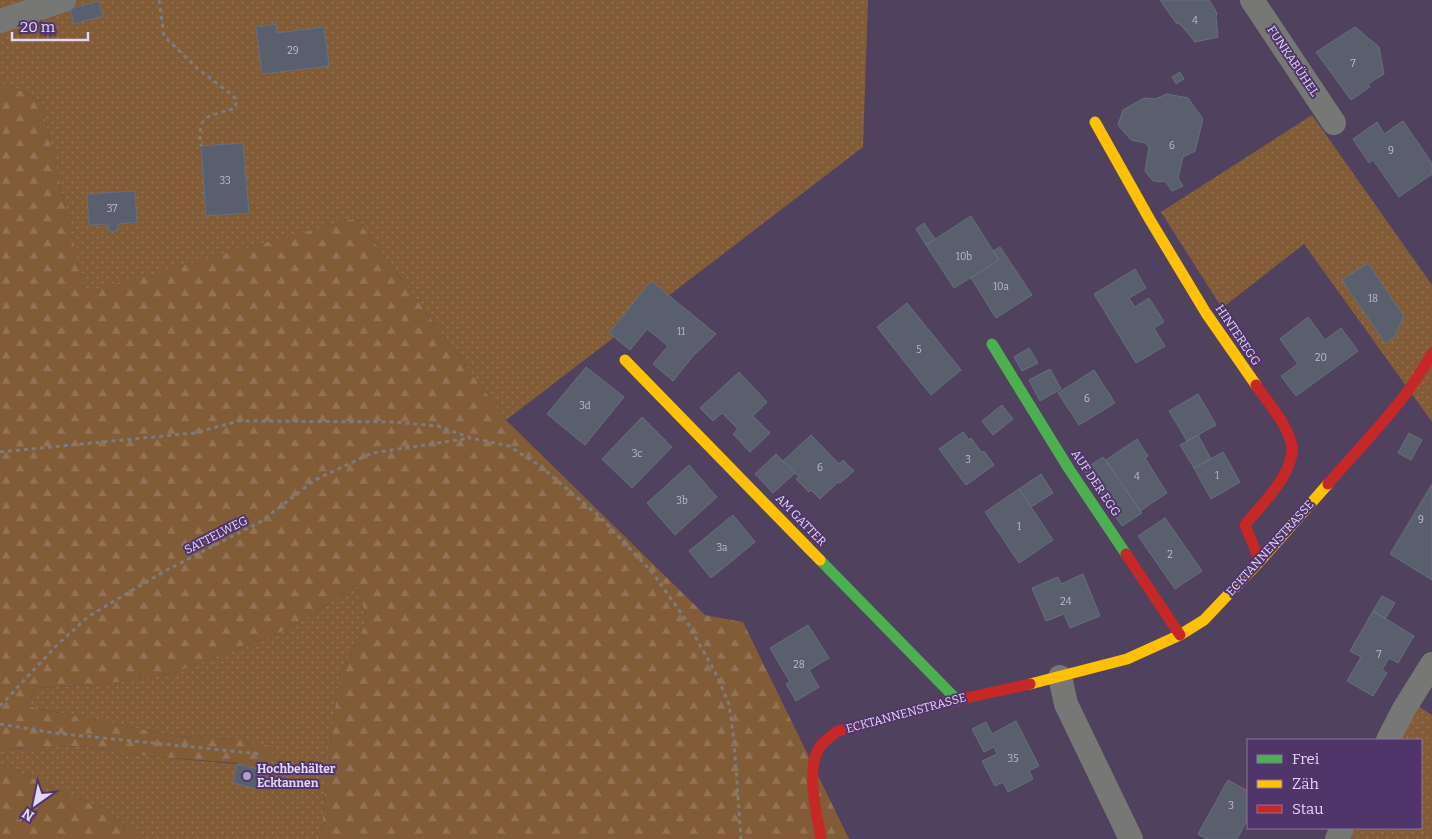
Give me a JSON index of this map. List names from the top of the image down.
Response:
{
  "streets": {
    "street": [
      "FUNKABÜHEL",
      "HINTEREGG",
      "AUF DER EGG",
      "AM GATTER",
      "ECKTANNENSTRASSE"
    ],
    "path": ["SATTELWEG"]
  },
  "crossings": [
    ["HINTEREGG", "ECKTANNENSTRASSE"],
    ["AUF DER EGG", "ECKTANNENSTRASSE"],
    ["AM GATTER", "ECKTANNENSTRASSE"]
  ],
  "places": ["Hochbehälter Ecktannen"],
  "house_numbers": [
    "4",
    "29",
    "7",
    "6",
    "9",
    "33",
    "37",
    "10b",
    "10a",
    "18",
    "11",
    "5",
    "20",
    "6",
    "3d",
    "3c",
    "3",
    "6",
    "1",
    "4",
    "3b",
    "9",
    "1",
    "3a",
    "2",
    "24",
    "7",
    "28",
    "35",
    "3"
  ],
  "legend": ["Frei", "Zäh", "Stau"],
  "scale_bar": "20 m",
  "north": "bottom left"
}
